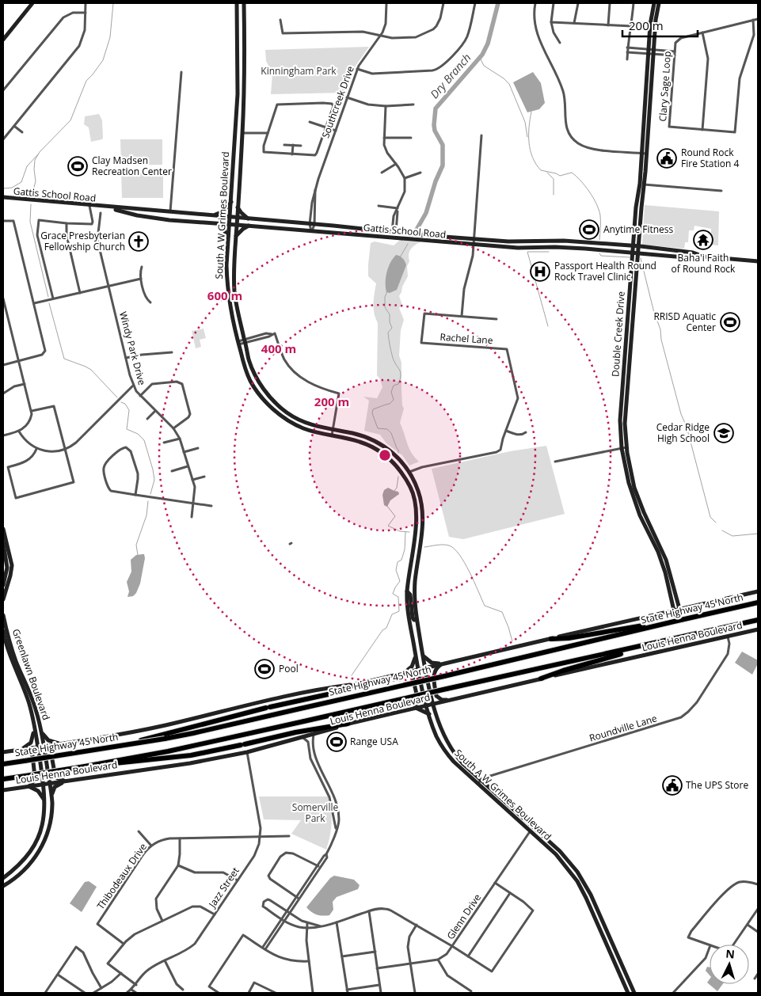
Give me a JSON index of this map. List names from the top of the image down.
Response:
{
  "streets": {
    "highway": ["State Highway 45 North"],
    "main road": [
      "Gattis School Road",
      "South A W Grimes Boulevard",
      "Double Creek Drive",
      "Louis Henna Boulevard",
      "Greenlawn Boulevard"
    ],
    "street": [
      "Clary Sage Loop",
      "Southcreek Drive",
      "Rachel Lane",
      "Windy Park Drive",
      "Roundville Lane",
      "Thibodeaux Drive",
      "Jazz Street",
      "Glenn Drive"
    ]
  },
  "crossings": [
    ["Southcreek Drive", "Gattis School Road"],
    ["Gattis School Road", "South A W Grimes Boulevard"],
    ["Gattis School Road", "Double Creek Drive"],
    ["South A W Grimes Boulevard", "Rachel Lane"],
    ["South A W Grimes Boulevard", "Louis Henna Boulevard"],
    ["South A W Grimes Boulevard", "Roundville Lane"],
    ["South A W Grimes Boulevard", "Glenn Drive"],
    ["Louis Henna Boulevard", "Greenlawn Boulevard"],
    ["Louis Henna Boulevard", "Roundville Lane"],
    ["Louis Henna Boulevard", "Jazz Street"],
    ["Thibodeaux Drive", "Jazz Street"]
  ],
  "water": ["Dry Branch"],
  "parks": ["Kinningham Park", "Somerville Park"],
  "places": {
    "public building": ["Round Rock Fire Station 4", "The UPS Store"],
    "sports": [
      "Clay Madsen Recreation Center",
      "Anytime Fitness",
      "RRISD Aquatic Center",
      "Pool",
      "Range USA"
    ],
    "temple": ["Baha'i Faith of Round Rock"],
    "church": ["Grace Presbyterian Fellowship Church"],
    "hospital": ["Passport Health Round Rock Travel Clinic"],
    "school or university": ["Cedar Ridge High School"]
  },
  "scale_bar": "200 m",
  "north": "top",
  "rings": ["600 m", "400 m", "200 m"]
}
